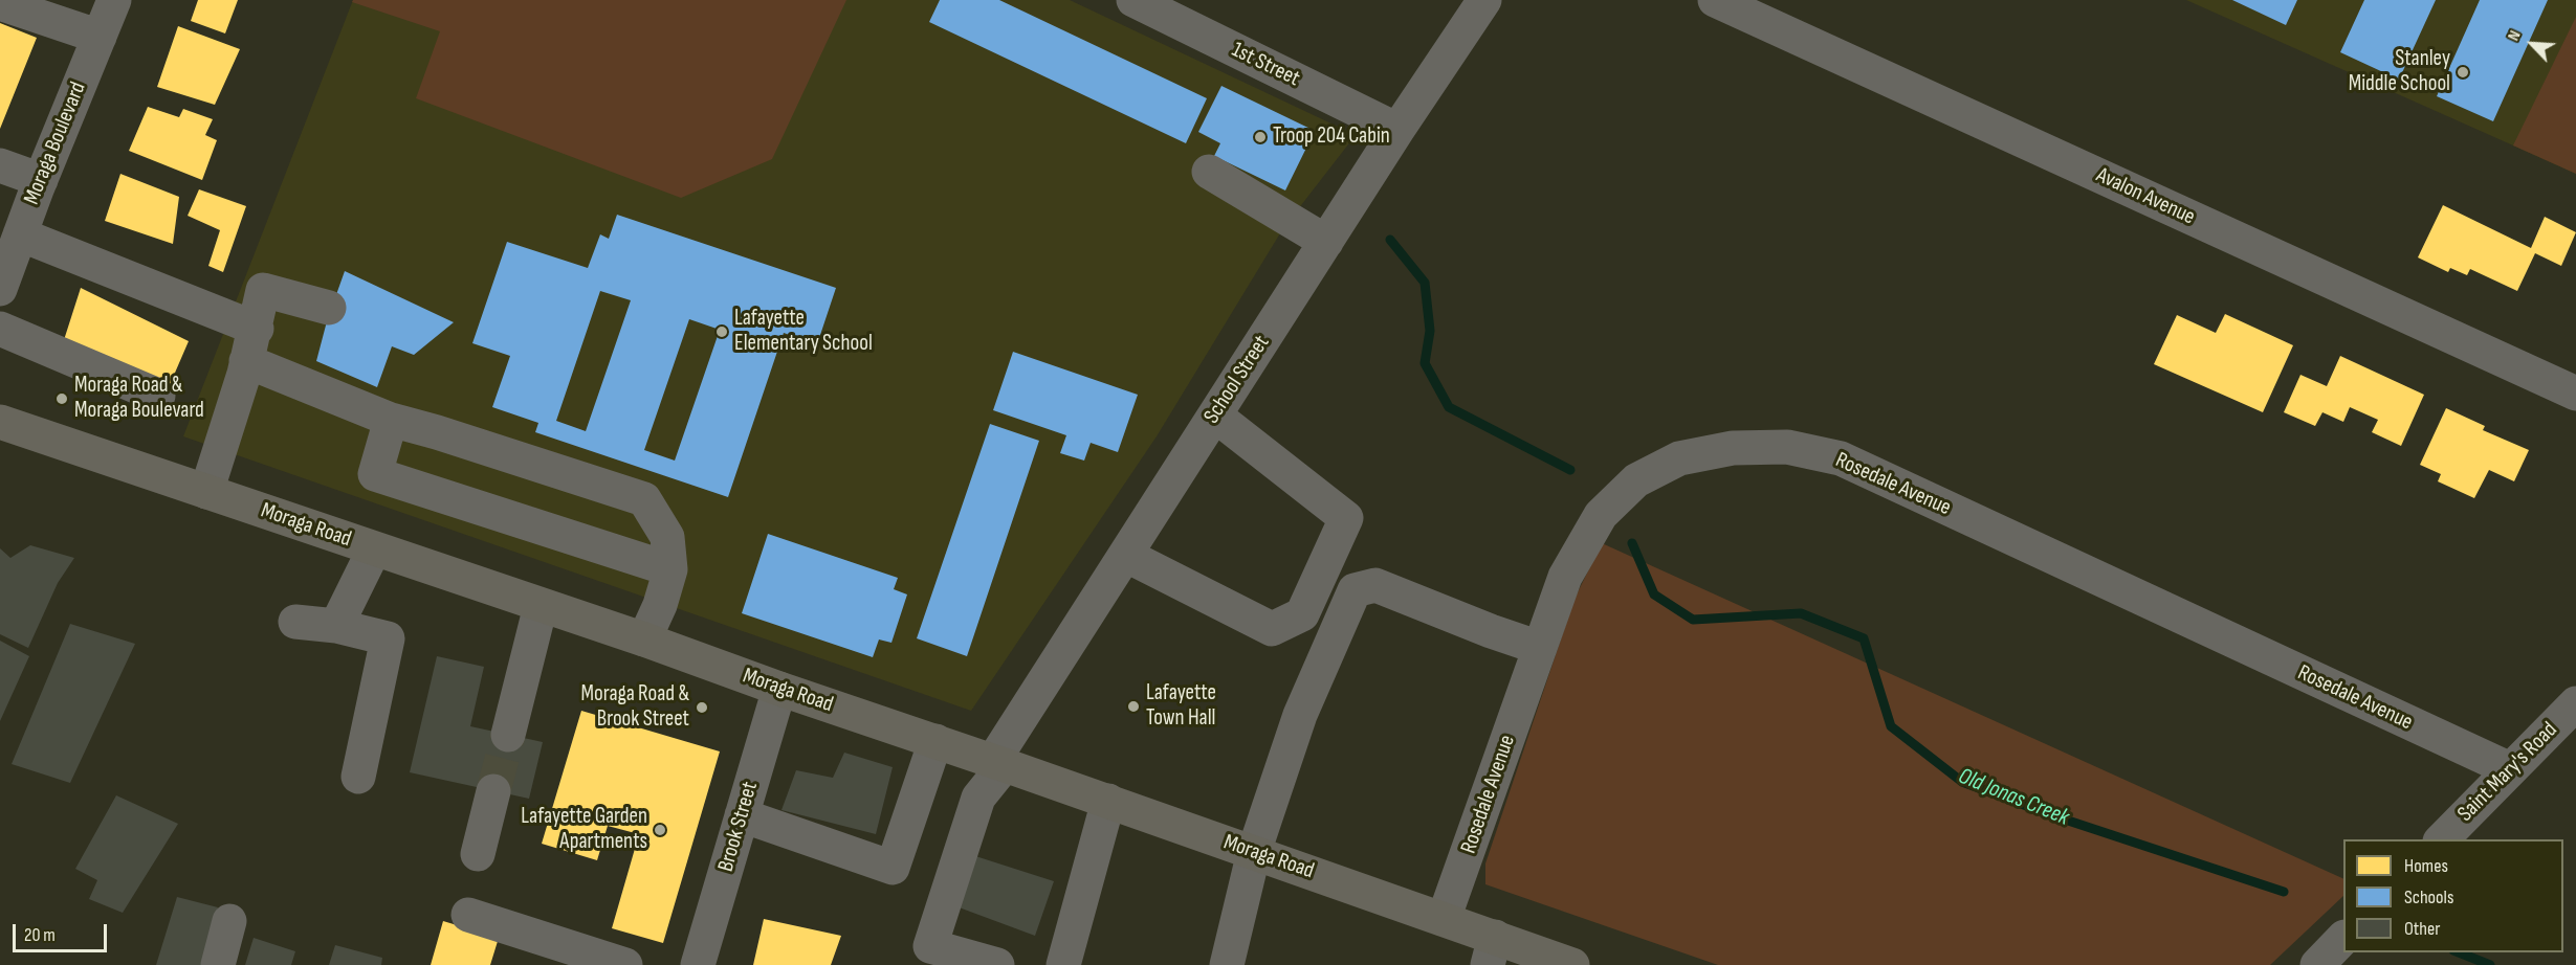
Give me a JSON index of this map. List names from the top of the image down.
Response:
{
  "streets": {
    "main road": ["Moraga Road"],
    "street": [
      "1st Street",
      "Moraga Boulevard",
      "Avalon Avenue",
      "School Street",
      "Rosedale Avenue",
      "Saint Mary's Road",
      "Brook Street"
    ]
  },
  "crossings": [
    ["1st Street", "School Street"],
    ["School Street", "Moraga Road"],
    ["Rosedale Avenue", "Moraga Road"],
    ["Rosedale Avenue", "Saint Mary's Road"],
    ["Moraga Road", "Brook Street"]
  ],
  "water": ["Old Jonas Creek"],
  "places": [
    "Stanley Middle School",
    "Troop 204 Cabin",
    "Lafayette Elementary School",
    "Moraga Road & Moraga Boulevard",
    "Lafayette Town Hall",
    "Moraga Road & Brook Street",
    "Lafayette Garden Apartments"
  ],
  "legend": ["Homes", "Schools", "Other"],
  "scale_bar": "20 m",
  "north": "top left"
}
